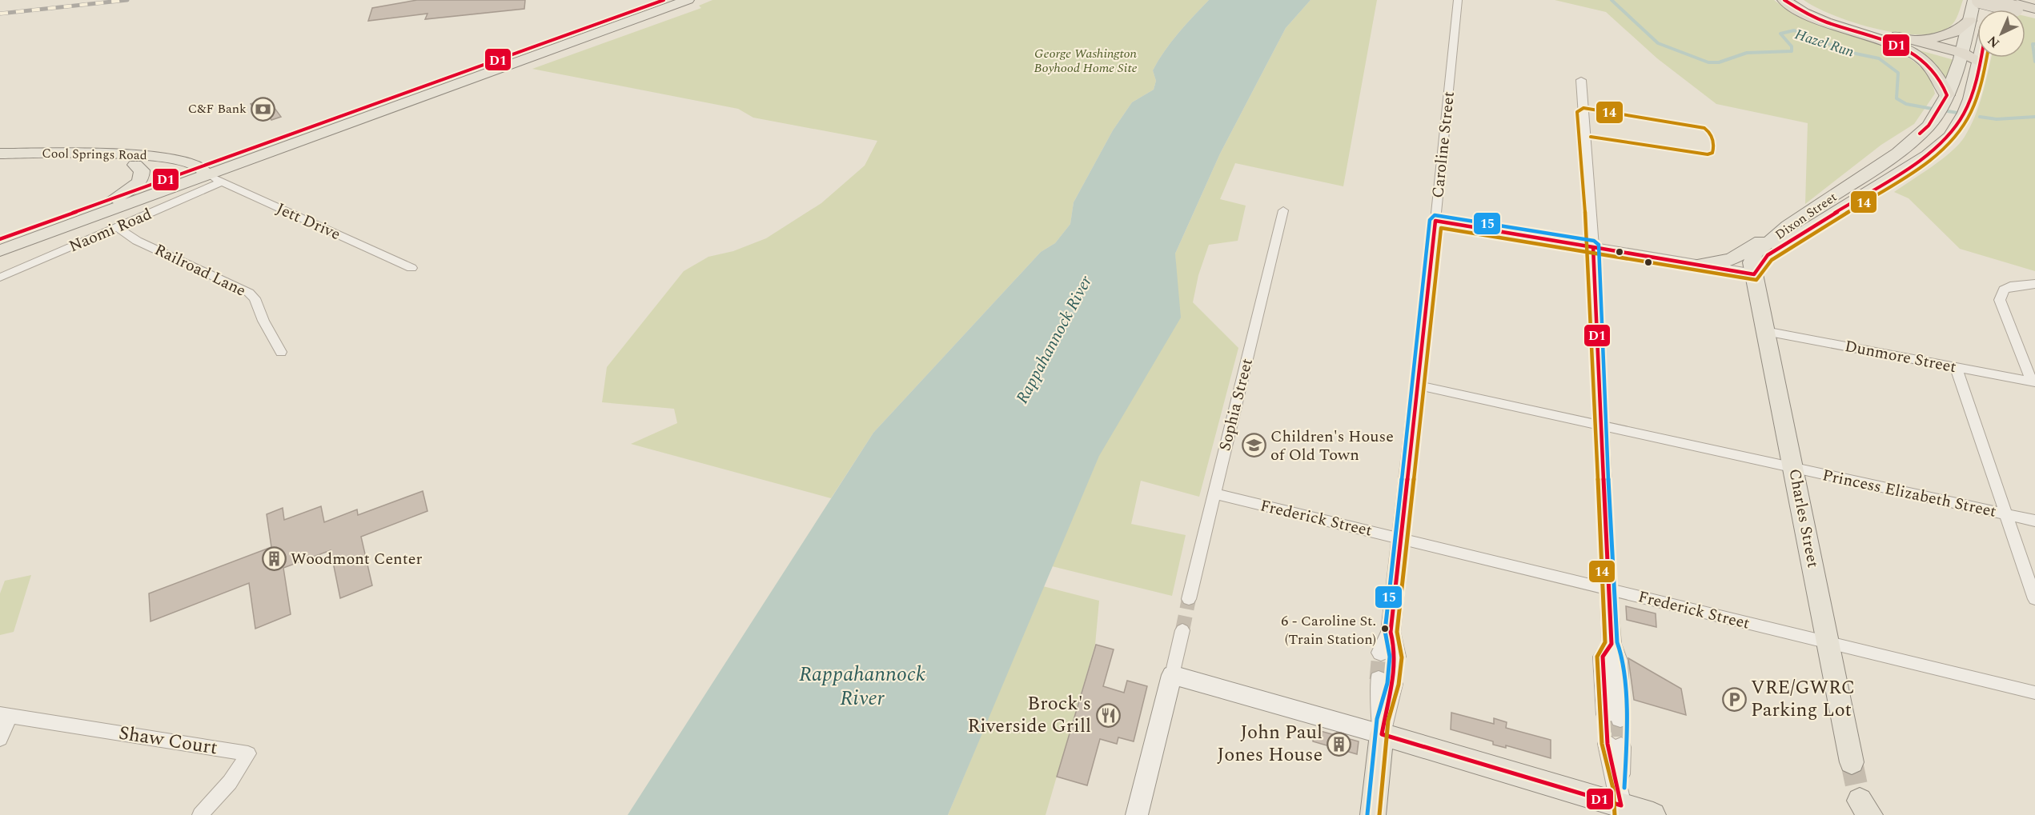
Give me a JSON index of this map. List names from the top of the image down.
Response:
{
  "streets": {
    "main road": ["Cool Springs Road", "Dixon Street", "Charles Street"],
    "street": [
      "Caroline Street",
      "Jett Drive",
      "Naomi Road",
      "Railroad Lane",
      "Dunmore Street",
      "Sophia Street",
      "Princess Elizabeth Street",
      "Frederick Street",
      "Shaw Court"
    ]
  },
  "crossings": [
    ["Caroline Street", "Princess Elizabeth Street"],
    ["Caroline Street", "Frederick Street"],
    ["Cool Springs Road", "Jett Drive"],
    ["Dixon Street", "Charles Street"],
    ["Jett Drive", "Naomi Road"],
    ["Naomi Road", "Railroad Lane"],
    ["Dunmore Street", "Charles Street"],
    ["Sophia Street", "Frederick Street"],
    ["Princess Elizabeth Street", "Charles Street"],
    ["Frederick Street", "Charles Street"]
  ],
  "water": ["Hazel Run", "Rappahannock River"],
  "parks": ["George Washington Boyhood Home Site"],
  "places": {
    "bank": ["C&F Bank"],
    "school or university": ["Children's House of Old Town"],
    "building": ["Woodmont Center", "John Paul Jones House"],
    "other": ["6 - Caroline St. (Train Station)"],
    "parking": ["VRE/GWRC Parking Lot"],
    "restaurant": ["Brock's Riverside Grill"]
  },
  "lines": ["transit line D1", "transit line 14", "transit line 15"],
  "north": "bottom left"
}
